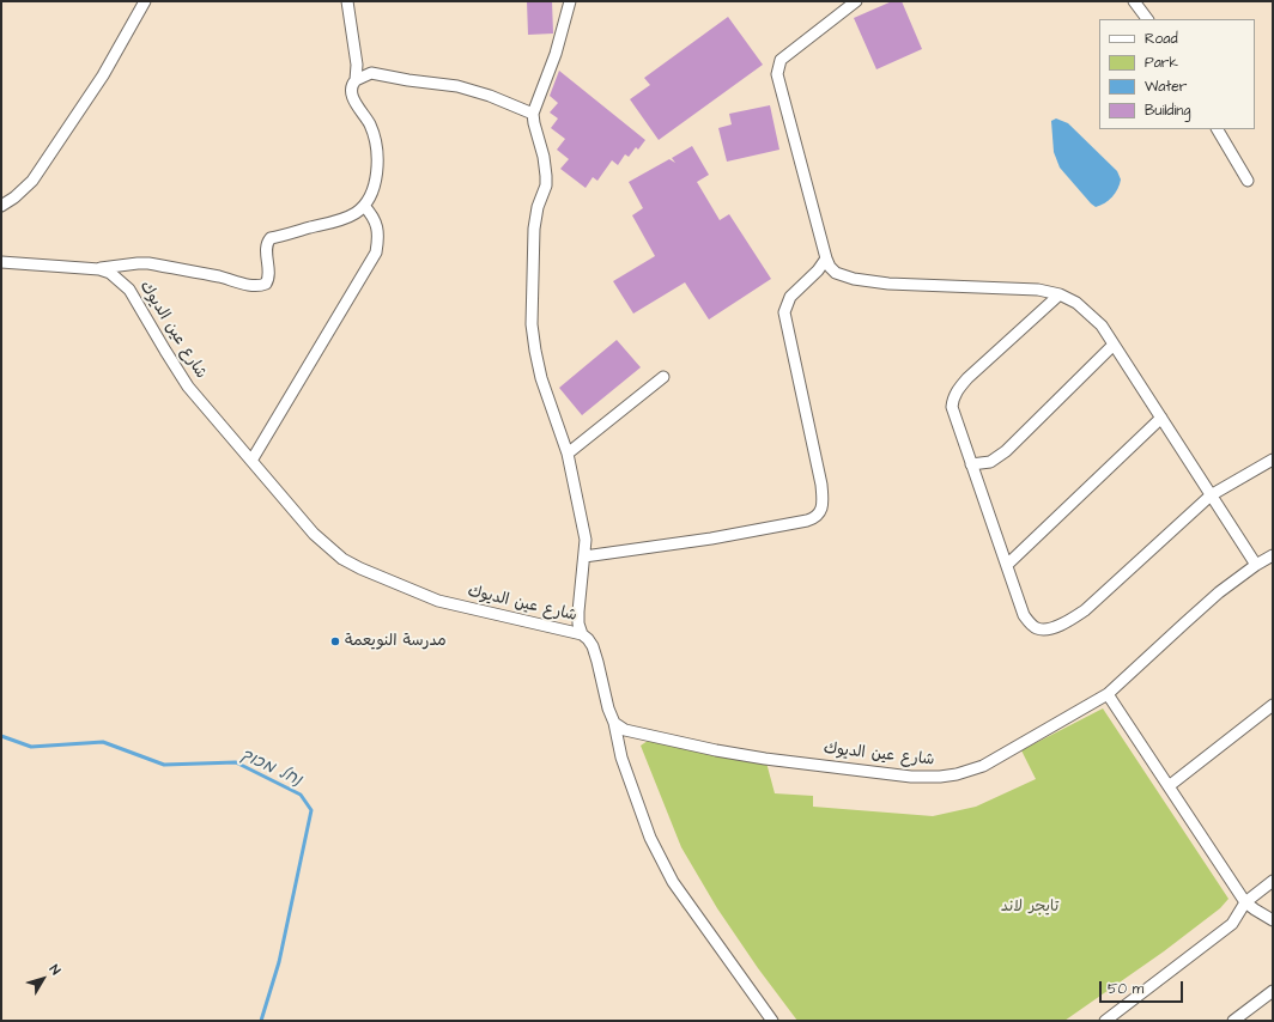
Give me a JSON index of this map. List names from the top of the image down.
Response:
{
  "streets": {
    "street": ["شارع عين الديوك"]
  },
  "water": ["נחל מכוך"],
  "parks": ["تايجر لاند"],
  "places": ["مدرسة النويعمة"],
  "legend": [
    "Road",
    "Park",
    "Water",
    "Building"
  ],
  "scale_bar": "50 m",
  "north": "top right"
}
